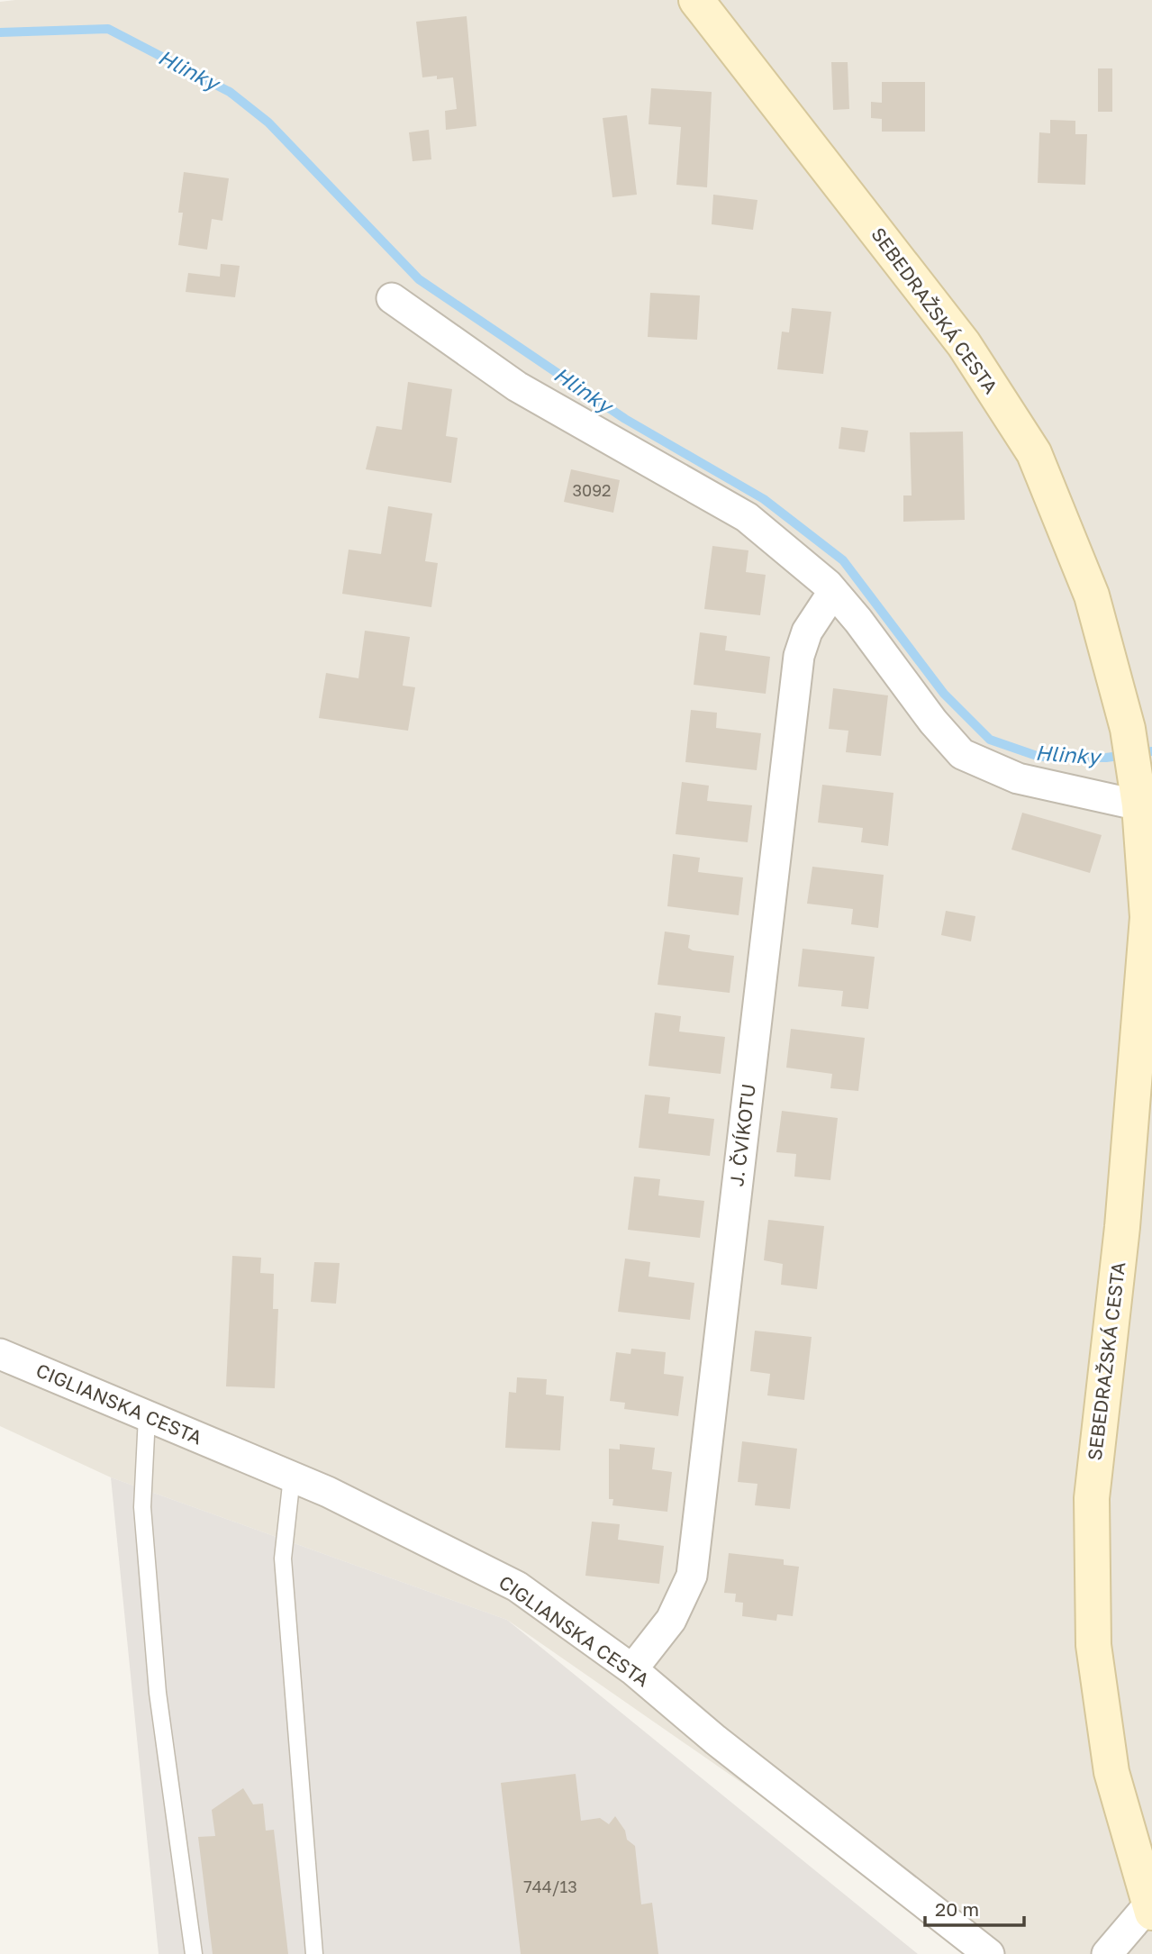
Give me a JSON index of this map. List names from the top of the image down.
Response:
{
  "streets": {
    "street": ["SEBEDRAŽSKÁ CESTA", "J. ČVÍKOTU", "CIGLIANSKA CESTA"]
  },
  "crossings": [
    ["J. ČVÍKOTU", "CIGLIANSKA CESTA"]
  ],
  "water": ["Hlinky"],
  "house_numbers": ["3092", "744/13"],
  "scale_bar": "20 m"
}
